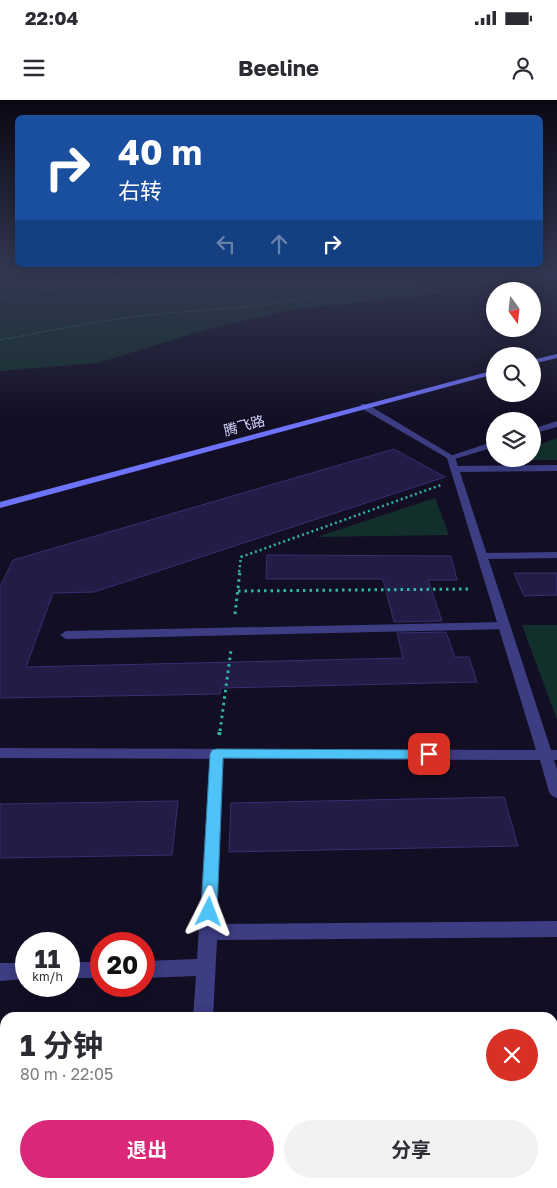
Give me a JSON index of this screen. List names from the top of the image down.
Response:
{
  "streets": {
    "street": ["腾飞路"]
  },
  "north": "bottom",
  "page": {
    "status": "22:04",
    "header": "Beeline",
    "turn": ["40 m", "右转"],
    "speed": "11 km/h",
    "limit": "20",
    "heading": ["1 分钟", "80 m · 22:05"],
    "buttons": ["退出", "分享"]
  }
}
